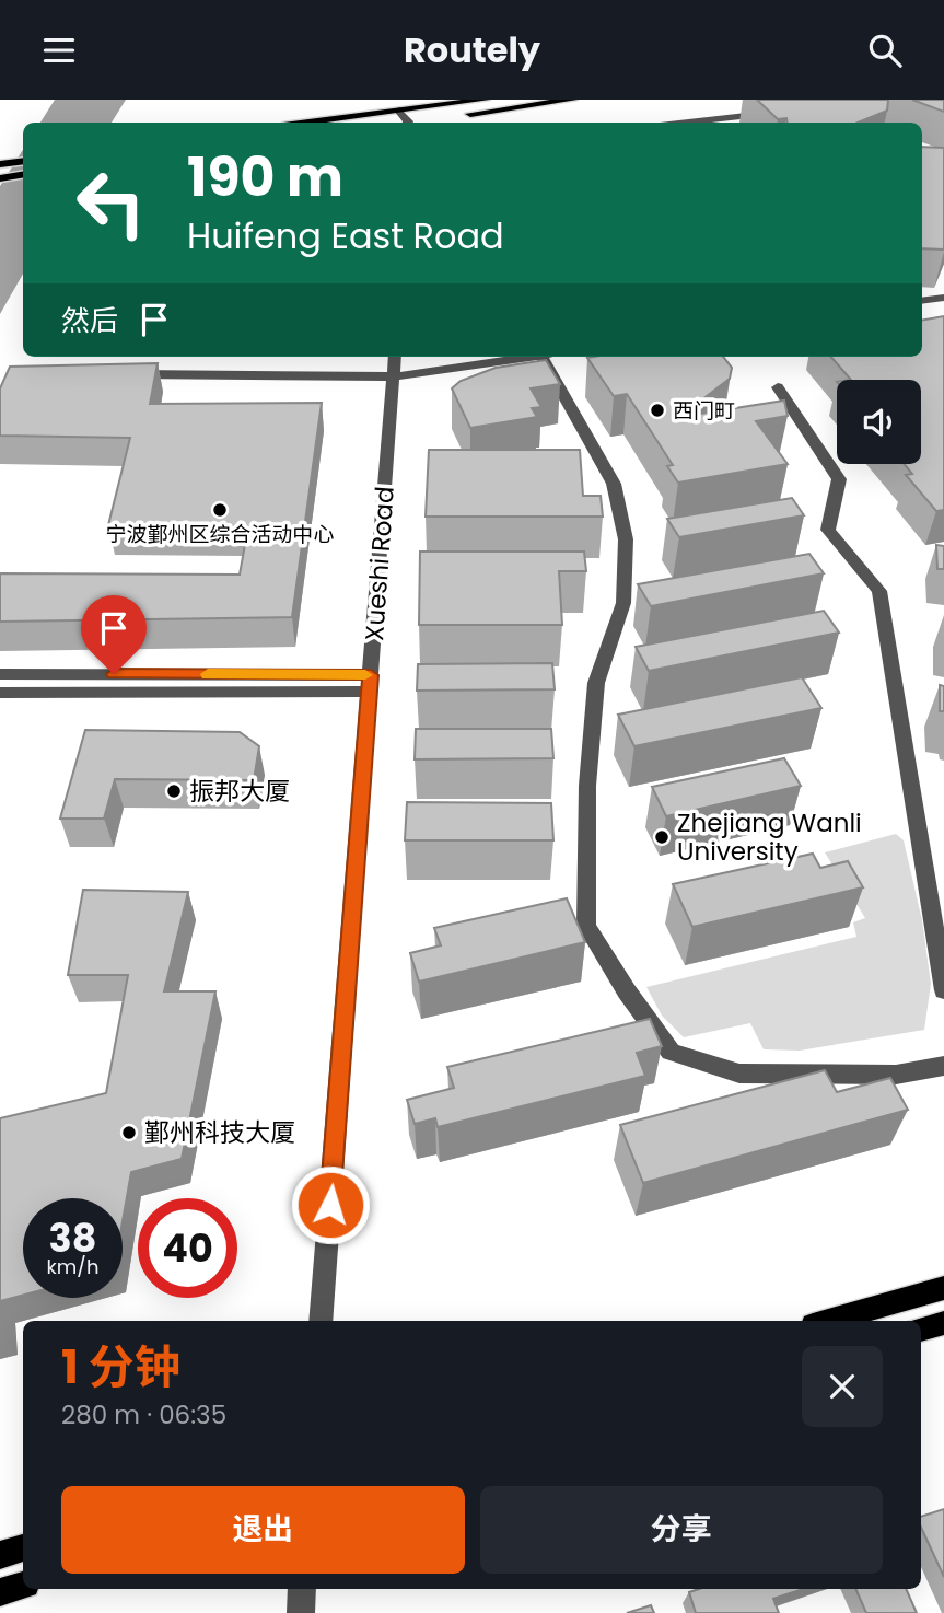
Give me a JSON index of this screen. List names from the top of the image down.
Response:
{
  "streets": {
    "street": ["Xueshi Road"]
  },
  "places": [
    "西门町",
    "宁波鄞州区综合活动中心",
    "振邦大厦",
    "Zhejiang Wanli University",
    "鄞州科技大厦"
  ],
  "page": {
    "header": "Routely",
    "turn": ["190 m", "Huifeng East Road"],
    "then": "然后",
    "speed": "38 km/h",
    "limit": "40",
    "heading": ["1 分钟", "280 m · 06:35"],
    "buttons": ["退出", "分享"]
  }
}
